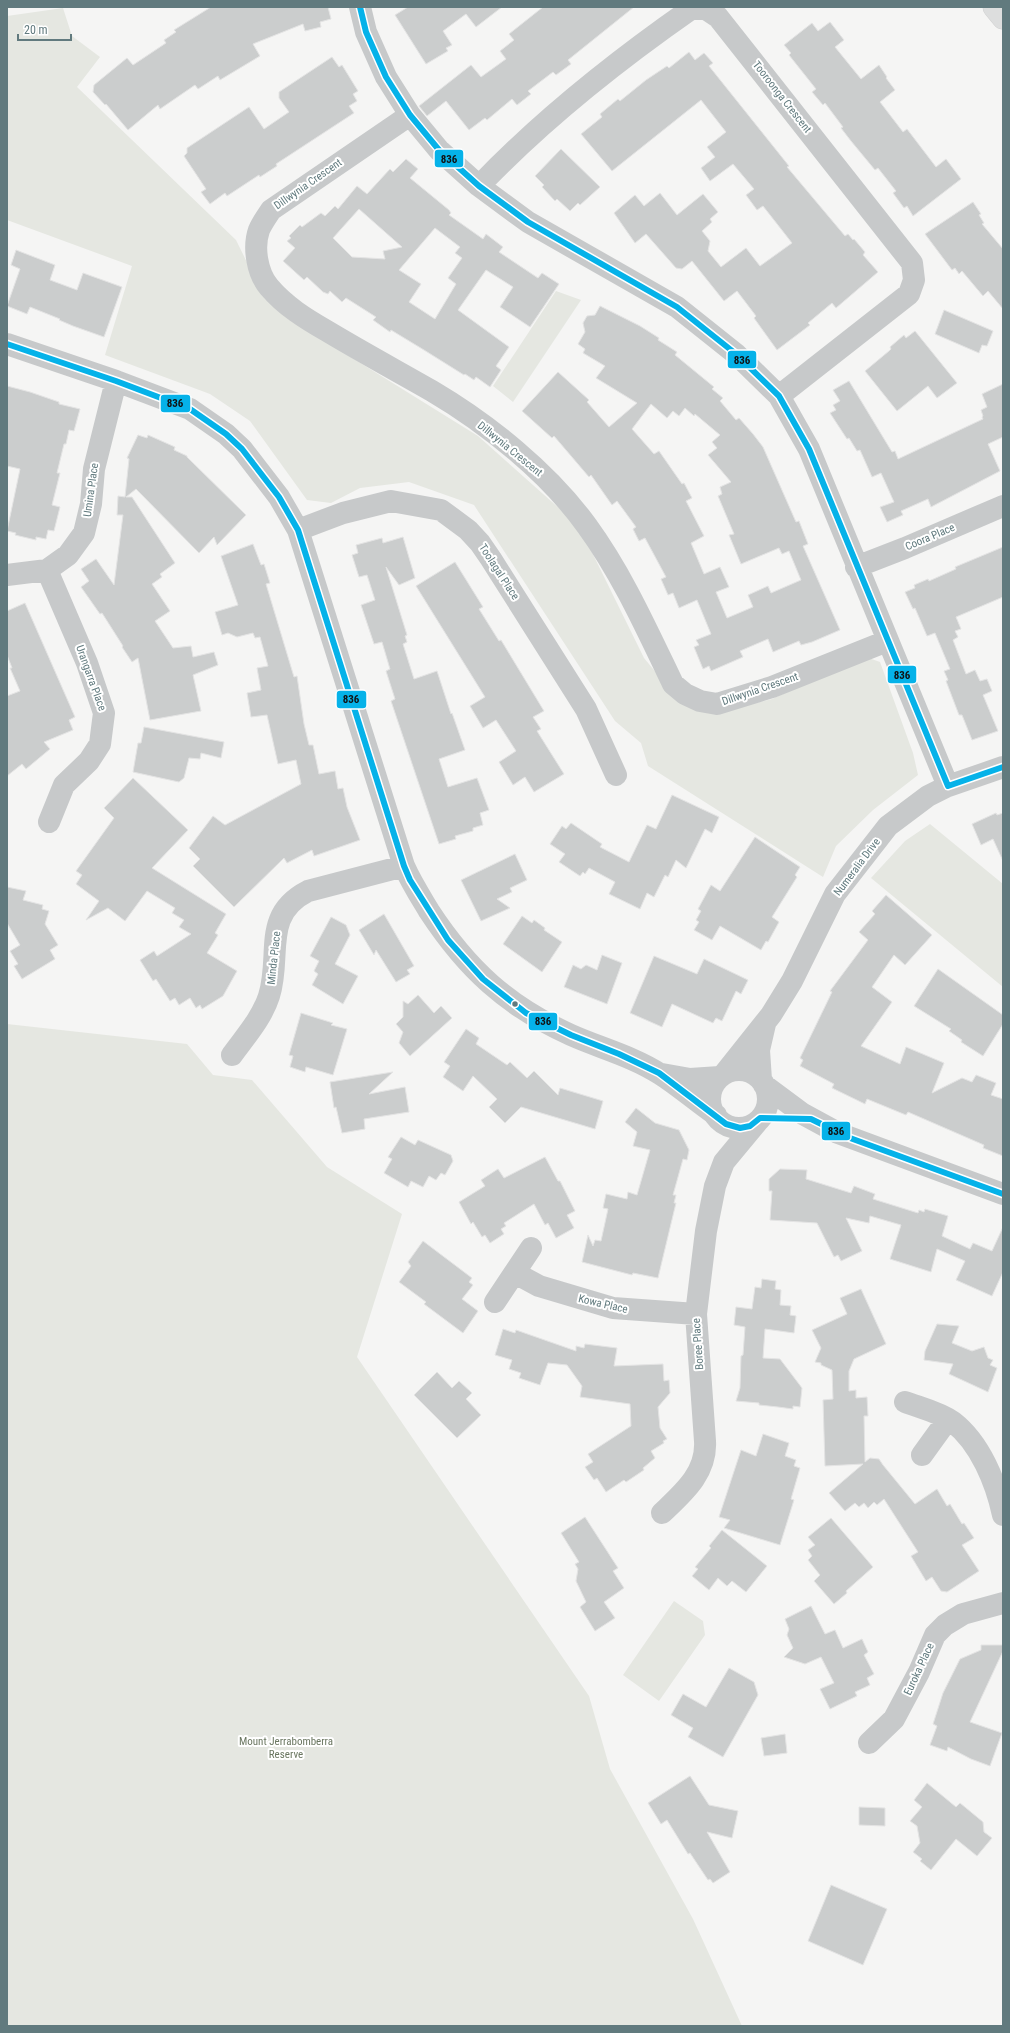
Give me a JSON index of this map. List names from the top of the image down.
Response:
{
  "streets": {
    "street": [
      "Tooroonga Crescent",
      "Dillwynia Crescent",
      "Umina Place",
      "Coora Place",
      "Toolagal Place",
      "Urangarra Place",
      "Numeralia Drive",
      "Minda Place",
      "Kowa Place",
      "Boree Place",
      "Euroka Place"
    ]
  },
  "crossings": [
    ["Umina Place", "Urangarra Place"],
    ["Numeralia Drive", "Boree Place"],
    ["Kowa Place", "Boree Place"]
  ],
  "parks": ["Mount Jerrabomberra Reserve"],
  "lines": ["transit line 836"],
  "scale_bar": "20 m"
}
